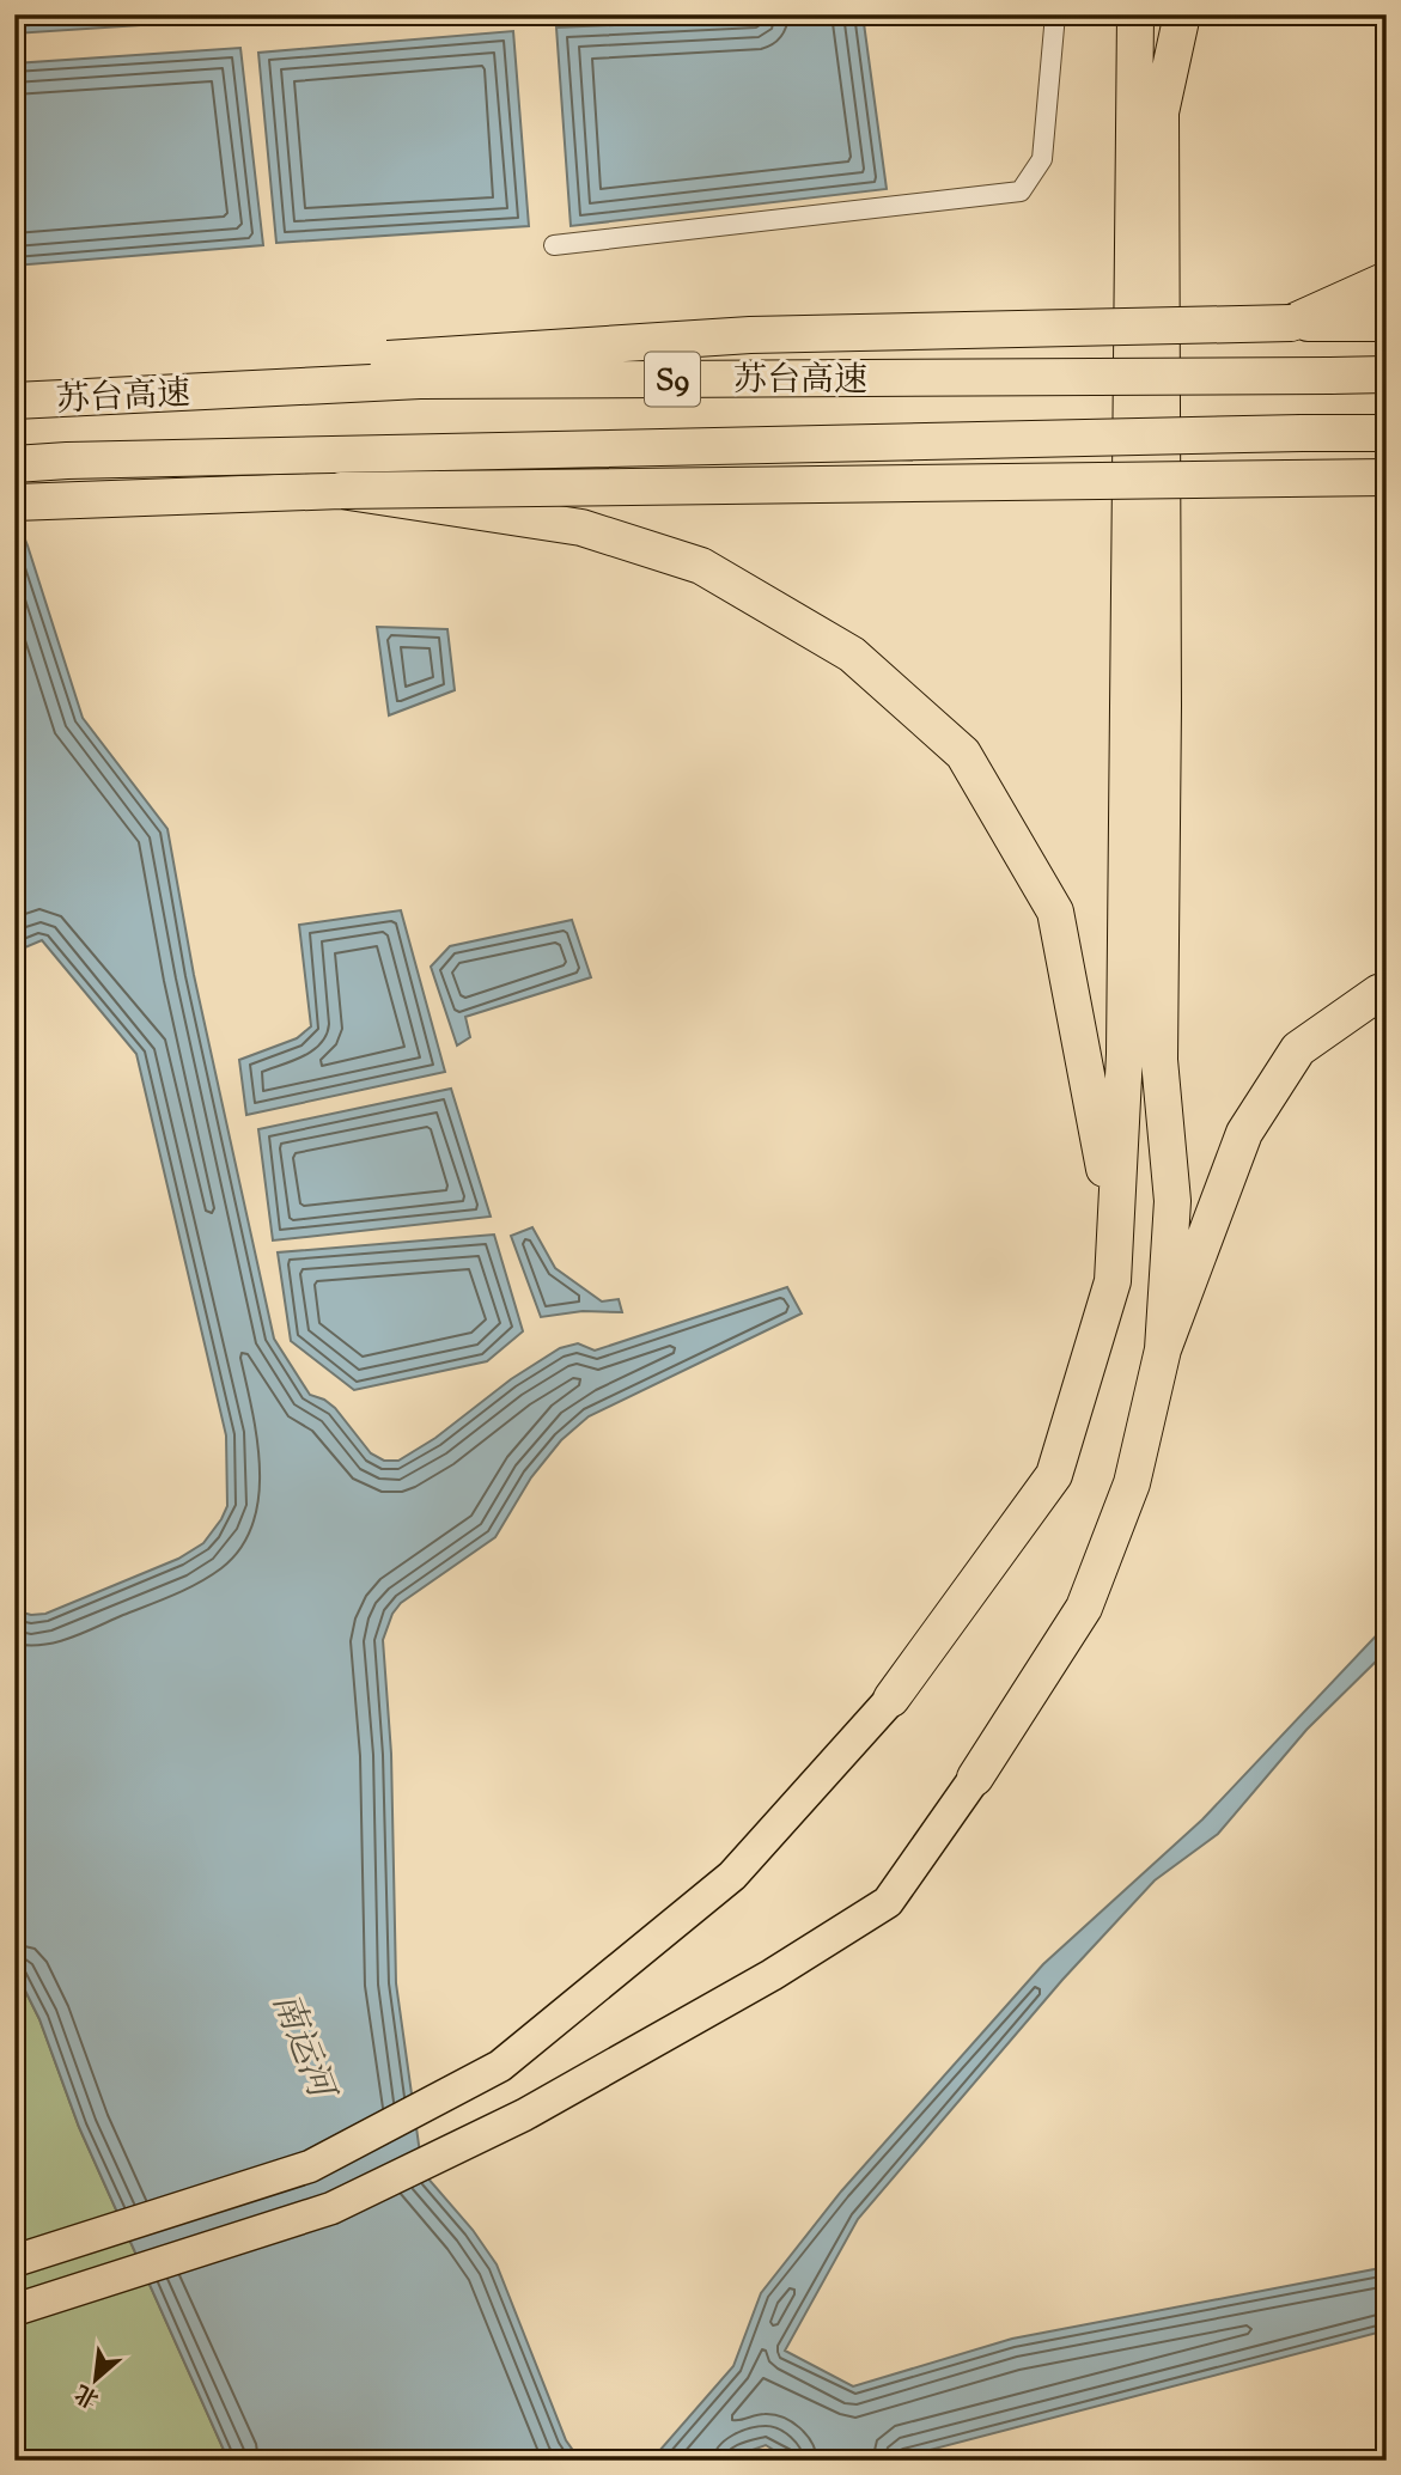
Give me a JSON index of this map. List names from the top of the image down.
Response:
{
  "streets": {
    "highway": ["苏台高速", "S9"]
  },
  "water": ["南运河"],
  "north": "bottom left"
}
